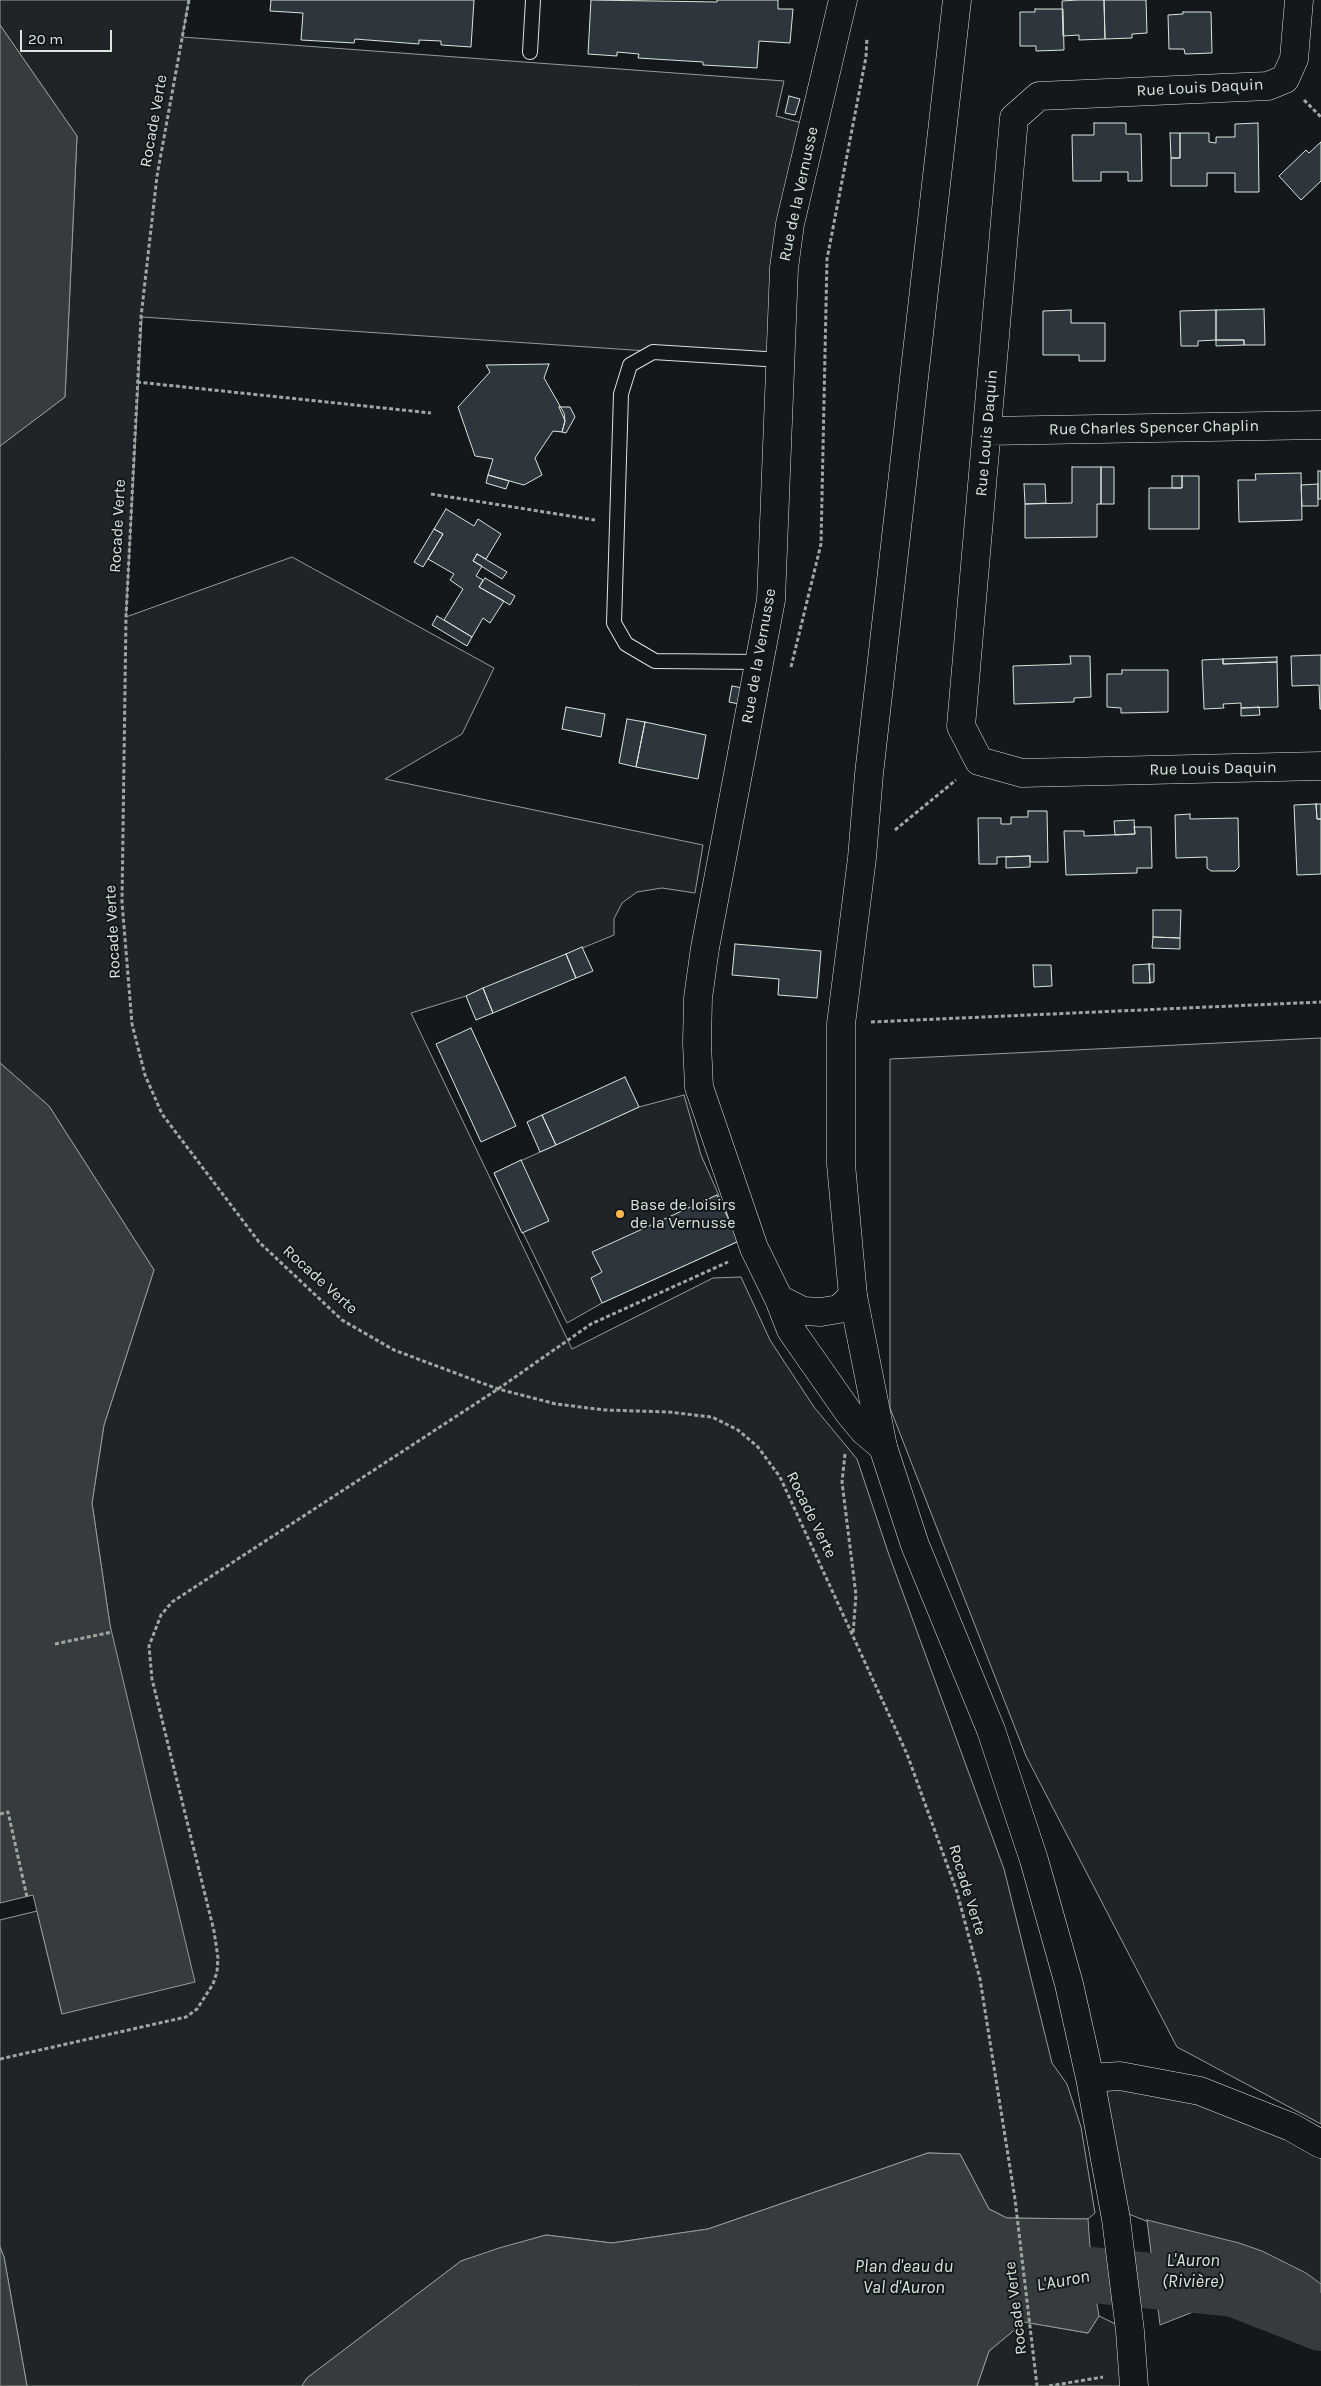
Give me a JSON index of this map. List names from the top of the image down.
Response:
{
  "streets": {
    "street": ["Rue Louis Daquin", "Rue de la Vernusse", "Rue Charles Spencer Chaplin"],
    "path": ["Rocade Verte"]
  },
  "crossings": [
    ["Rue Louis Daquin", "Rue Charles Spencer Chaplin"]
  ],
  "water": ["L'Auron (Rivière)", "Plan d'eau du Val d'Auron", "L'Auron"],
  "places": ["Base de loisirs de la Vernusse"],
  "scale_bar": "20 m"
}
